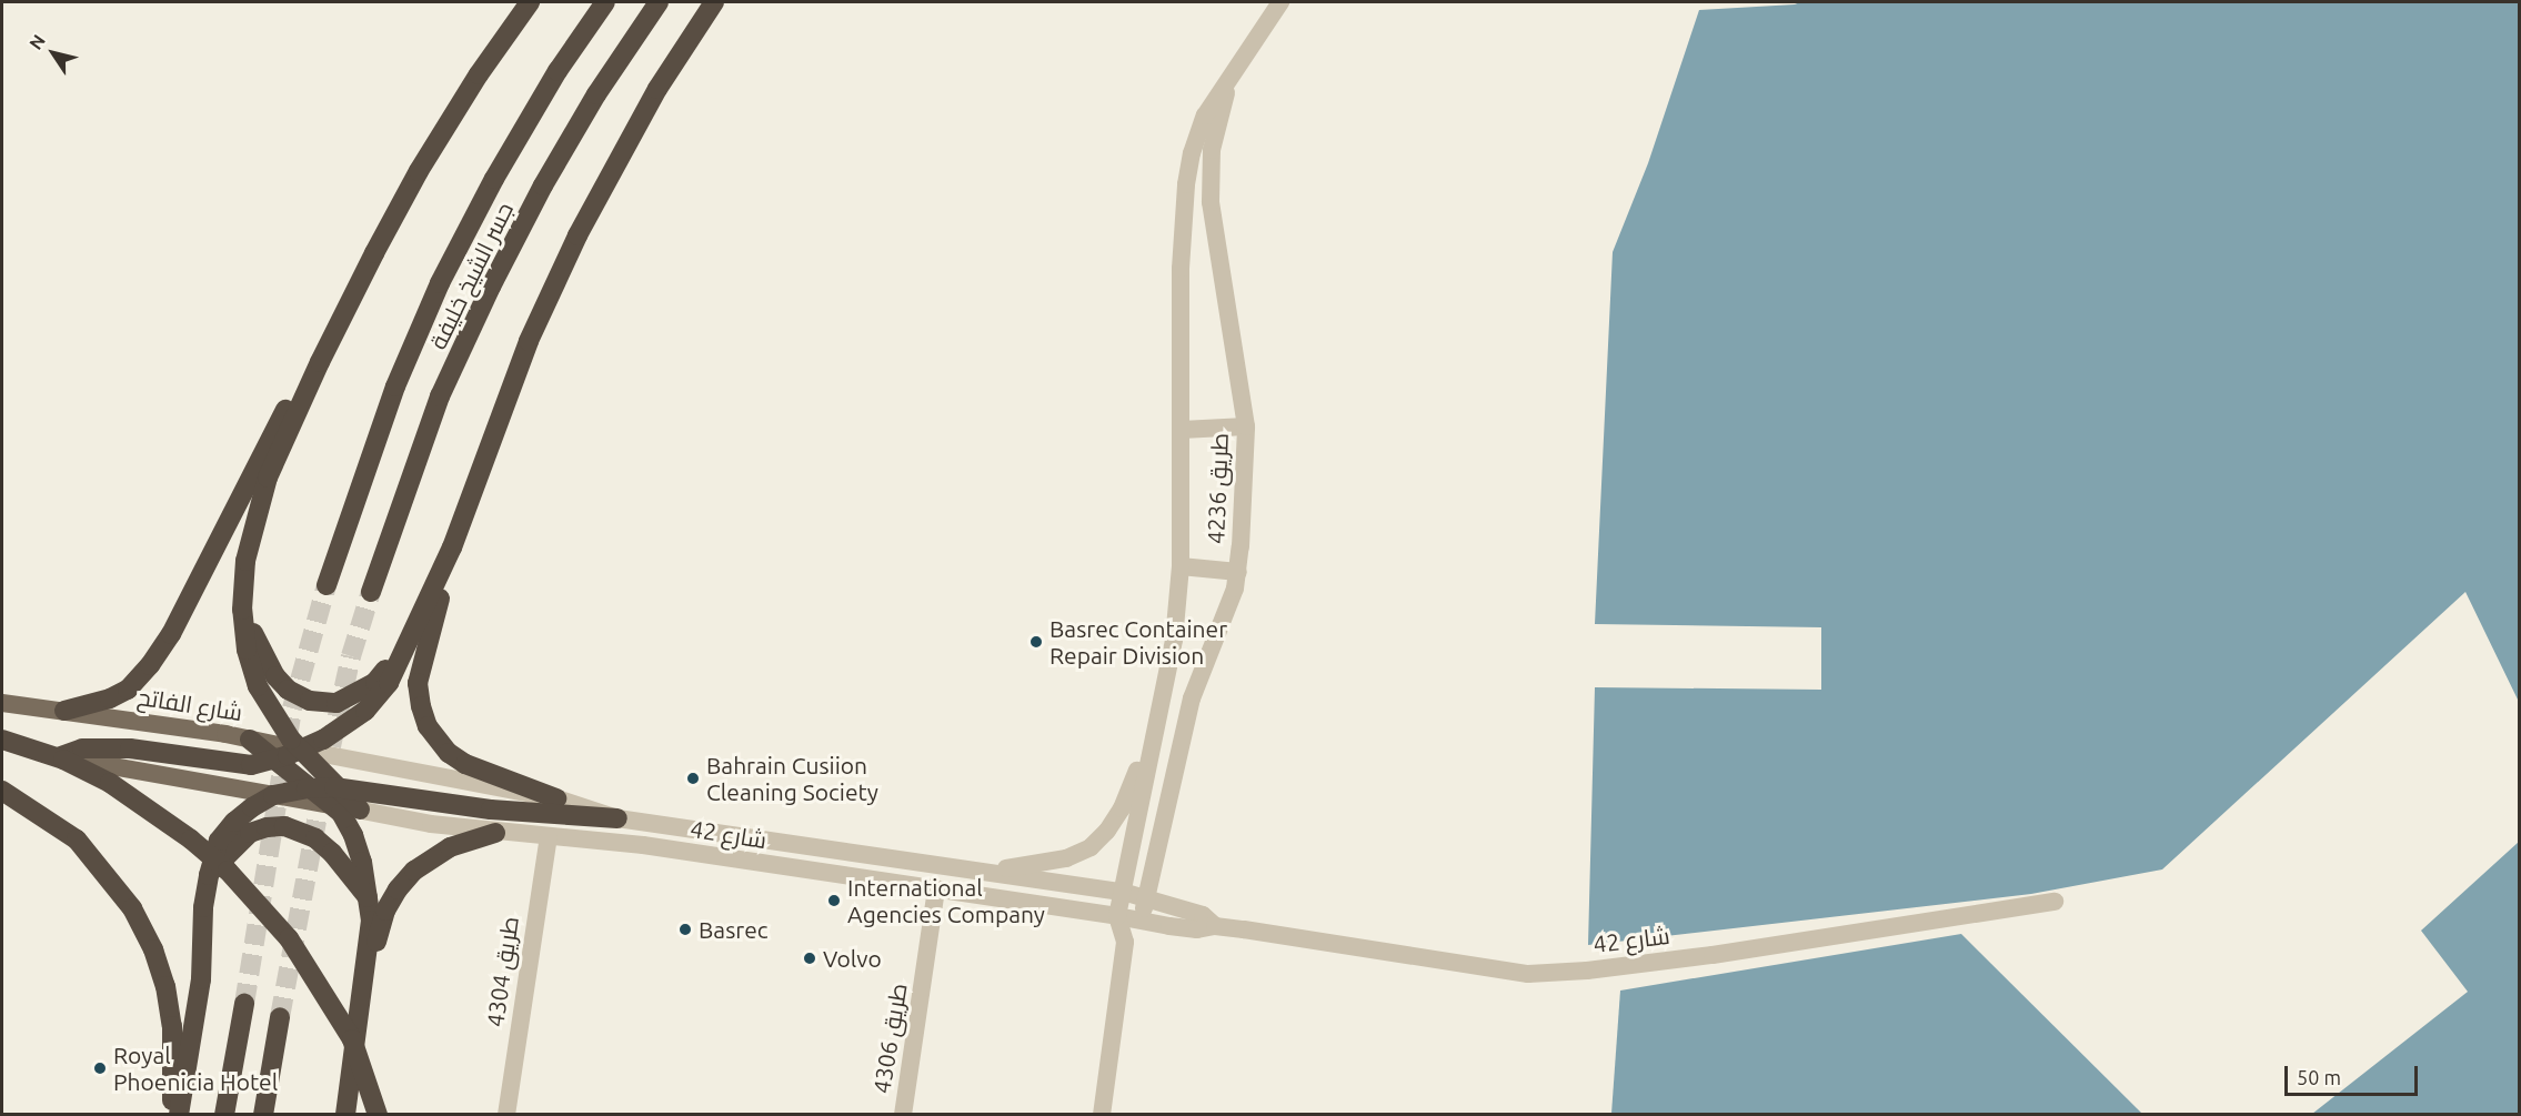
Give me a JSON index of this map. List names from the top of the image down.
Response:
{
  "streets": {
    "highway": ["جسر الشيخ خليفة"],
    "main road": ["شارع الفاتح"],
    "street": [
      "طريق 4236",
      "شارع 42",
      "طريق 4304",
      "طريق 4306"
    ]
  },
  "crossings": [
    ["طريق 4236", "شارع 42"],
    ["شارع الفاتح", "شارع 42"],
    ["شارع 42", "طريق 4304"],
    ["شارع 42", "طريق 4306"]
  ],
  "places": [
    "Basrec Container Repair Division",
    "Bahrain Cusiion Cleaning Society",
    "International Agencies Company",
    "Basrec",
    "Volvo",
    "Royal Phoenicia Hotel"
  ],
  "scale_bar": "50 m",
  "north": "top left"
}
